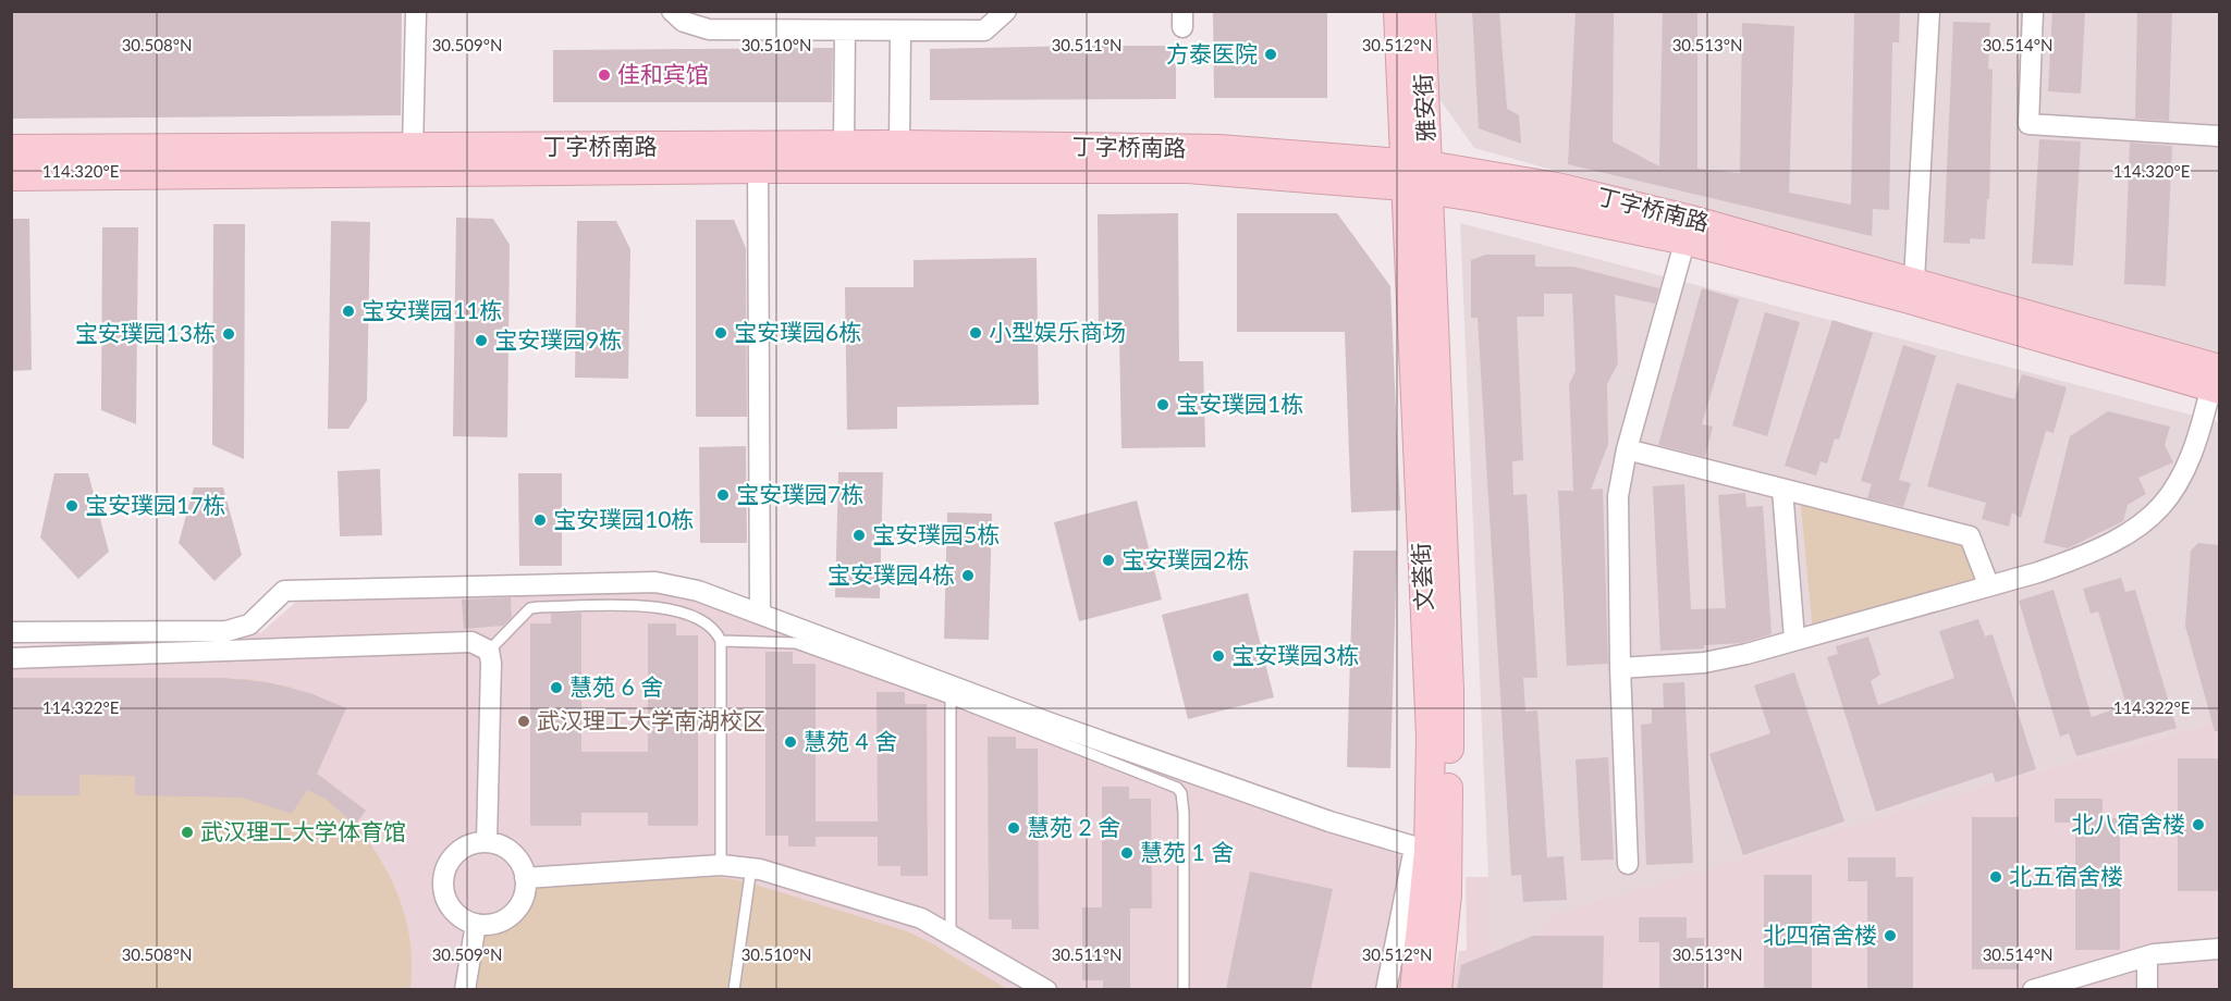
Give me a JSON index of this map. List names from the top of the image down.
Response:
{
  "streets": {
    "main road": ["雅安街", "丁字桥南路", "文荟街"]
  },
  "crossings": [
    ["雅安街", "丁字桥南路"],
    ["雅安街", "文荟街"],
    ["丁字桥南路", "文荟街"]
  ],
  "places": [
    "方泰医院",
    "佳和宾馆",
    "宝安璞园11栋",
    "宝安璞园6栋",
    "小型娱乐商场",
    "宝安璞园13栋",
    "宝安璞园9栋",
    "宝安璞园1栋",
    "宝安璞园7栋",
    "宝安璞园17栋",
    "宝安璞园10栋",
    "宝安璞园5栋",
    "宝安璞园2栋",
    "宝安璞园4栋",
    "宝安璞园3栋",
    "慧苑 6 舍",
    "武汉理工大学南湖校区",
    "慧苑 4 舍",
    "北八宿舍楼",
    "慧苑 2 舍",
    "武汉理工大学体育馆",
    "慧苑 1 舍",
    "北五宿舍楼",
    "北四宿舍楼"
  ],
  "coordinates": [
    "30.508°N",
    "30.509°N",
    "30.510°N",
    "30.511°N",
    "30.512°N",
    "30.513°N",
    "30.514°N",
    "114.320°E",
    "114.322°E"
  ]
}
